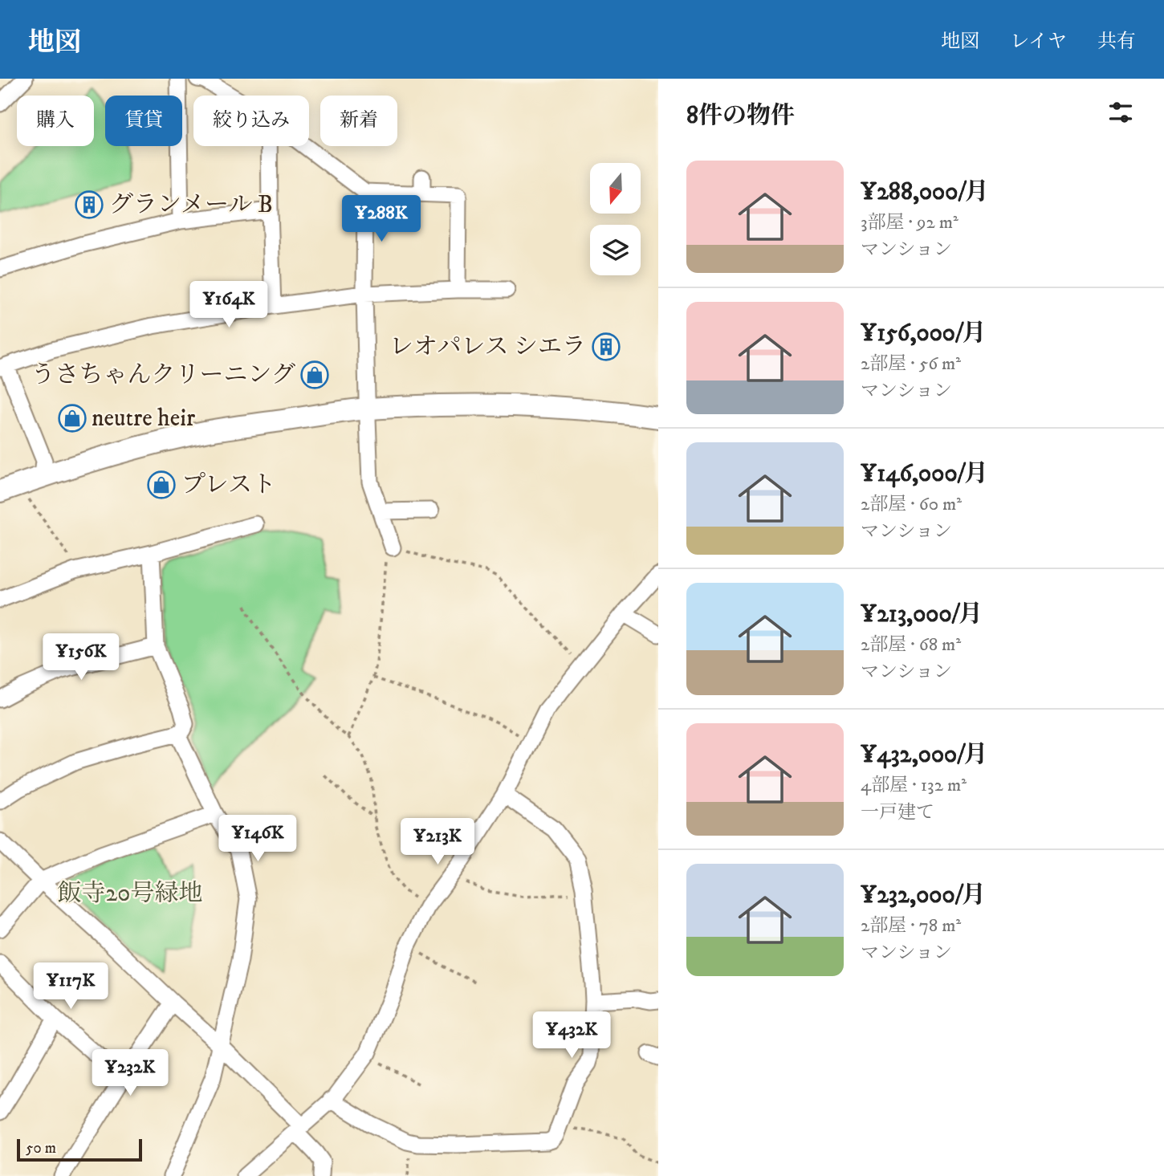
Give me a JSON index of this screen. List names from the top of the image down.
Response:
{
  "parks": ["飯寺20号緑地"],
  "places": {
    "building": ["グランメール B", "レオパレス シエラ"],
    "shop": ["うさちゃんクリーニング", "neutre heir", "プレスト"]
  },
  "scale_bar": "50 m",
  "north": "bottom",
  "page": {
    "header": "地図",
    "nav": ["地図", "レイヤ", "共有"],
    "heading": "8件の物件",
    "chip": [
      "購入",
      "賃貸",
      "絞り込み",
      "新着"
    ],
    "list": [
      {
        "name": "¥288,000/月",
        "note": "3部屋 · 92 m² · マンション"
      },
      {
        "name": "¥156,000/月",
        "note": "2部屋 · 56 m² · マンション"
      },
      {
        "name": "¥146,000/月",
        "note": "2部屋 · 60 m² · マンション"
      },
      {
        "name": "¥213,000/月",
        "note": "2部屋 · 68 m² · マンション"
      },
      {
        "name": "¥432,000/月",
        "note": "4部屋 · 132 m² · 一戸建て"
      },
      {
        "name": "¥232,000/月",
        "note": "2部屋 · 78 m² · マンション"
      }
    ],
    "price": [
      "¥288K",
      "¥164K",
      "¥156K",
      "¥146K",
      "¥213K",
      "¥117K",
      "¥432K",
      "¥232K"
    ],
    "scale": "50 m"
  }
}
